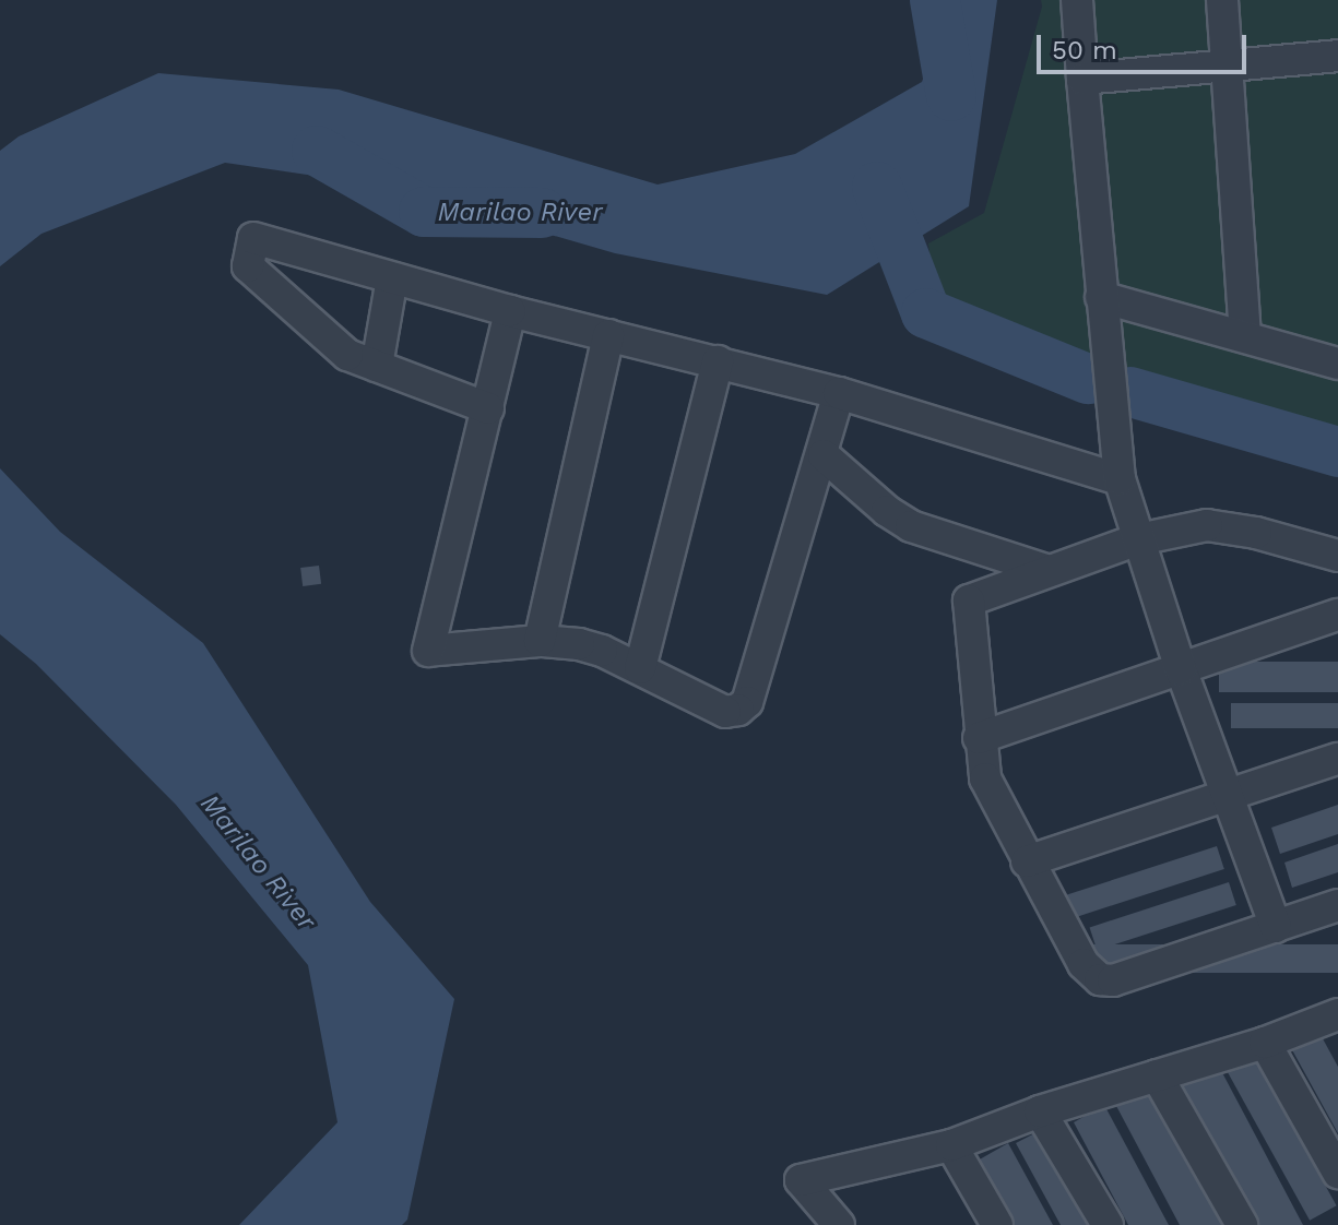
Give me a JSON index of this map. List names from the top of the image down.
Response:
{
  "water": ["Marilao River"],
  "scale_bar": "50 m"
}
